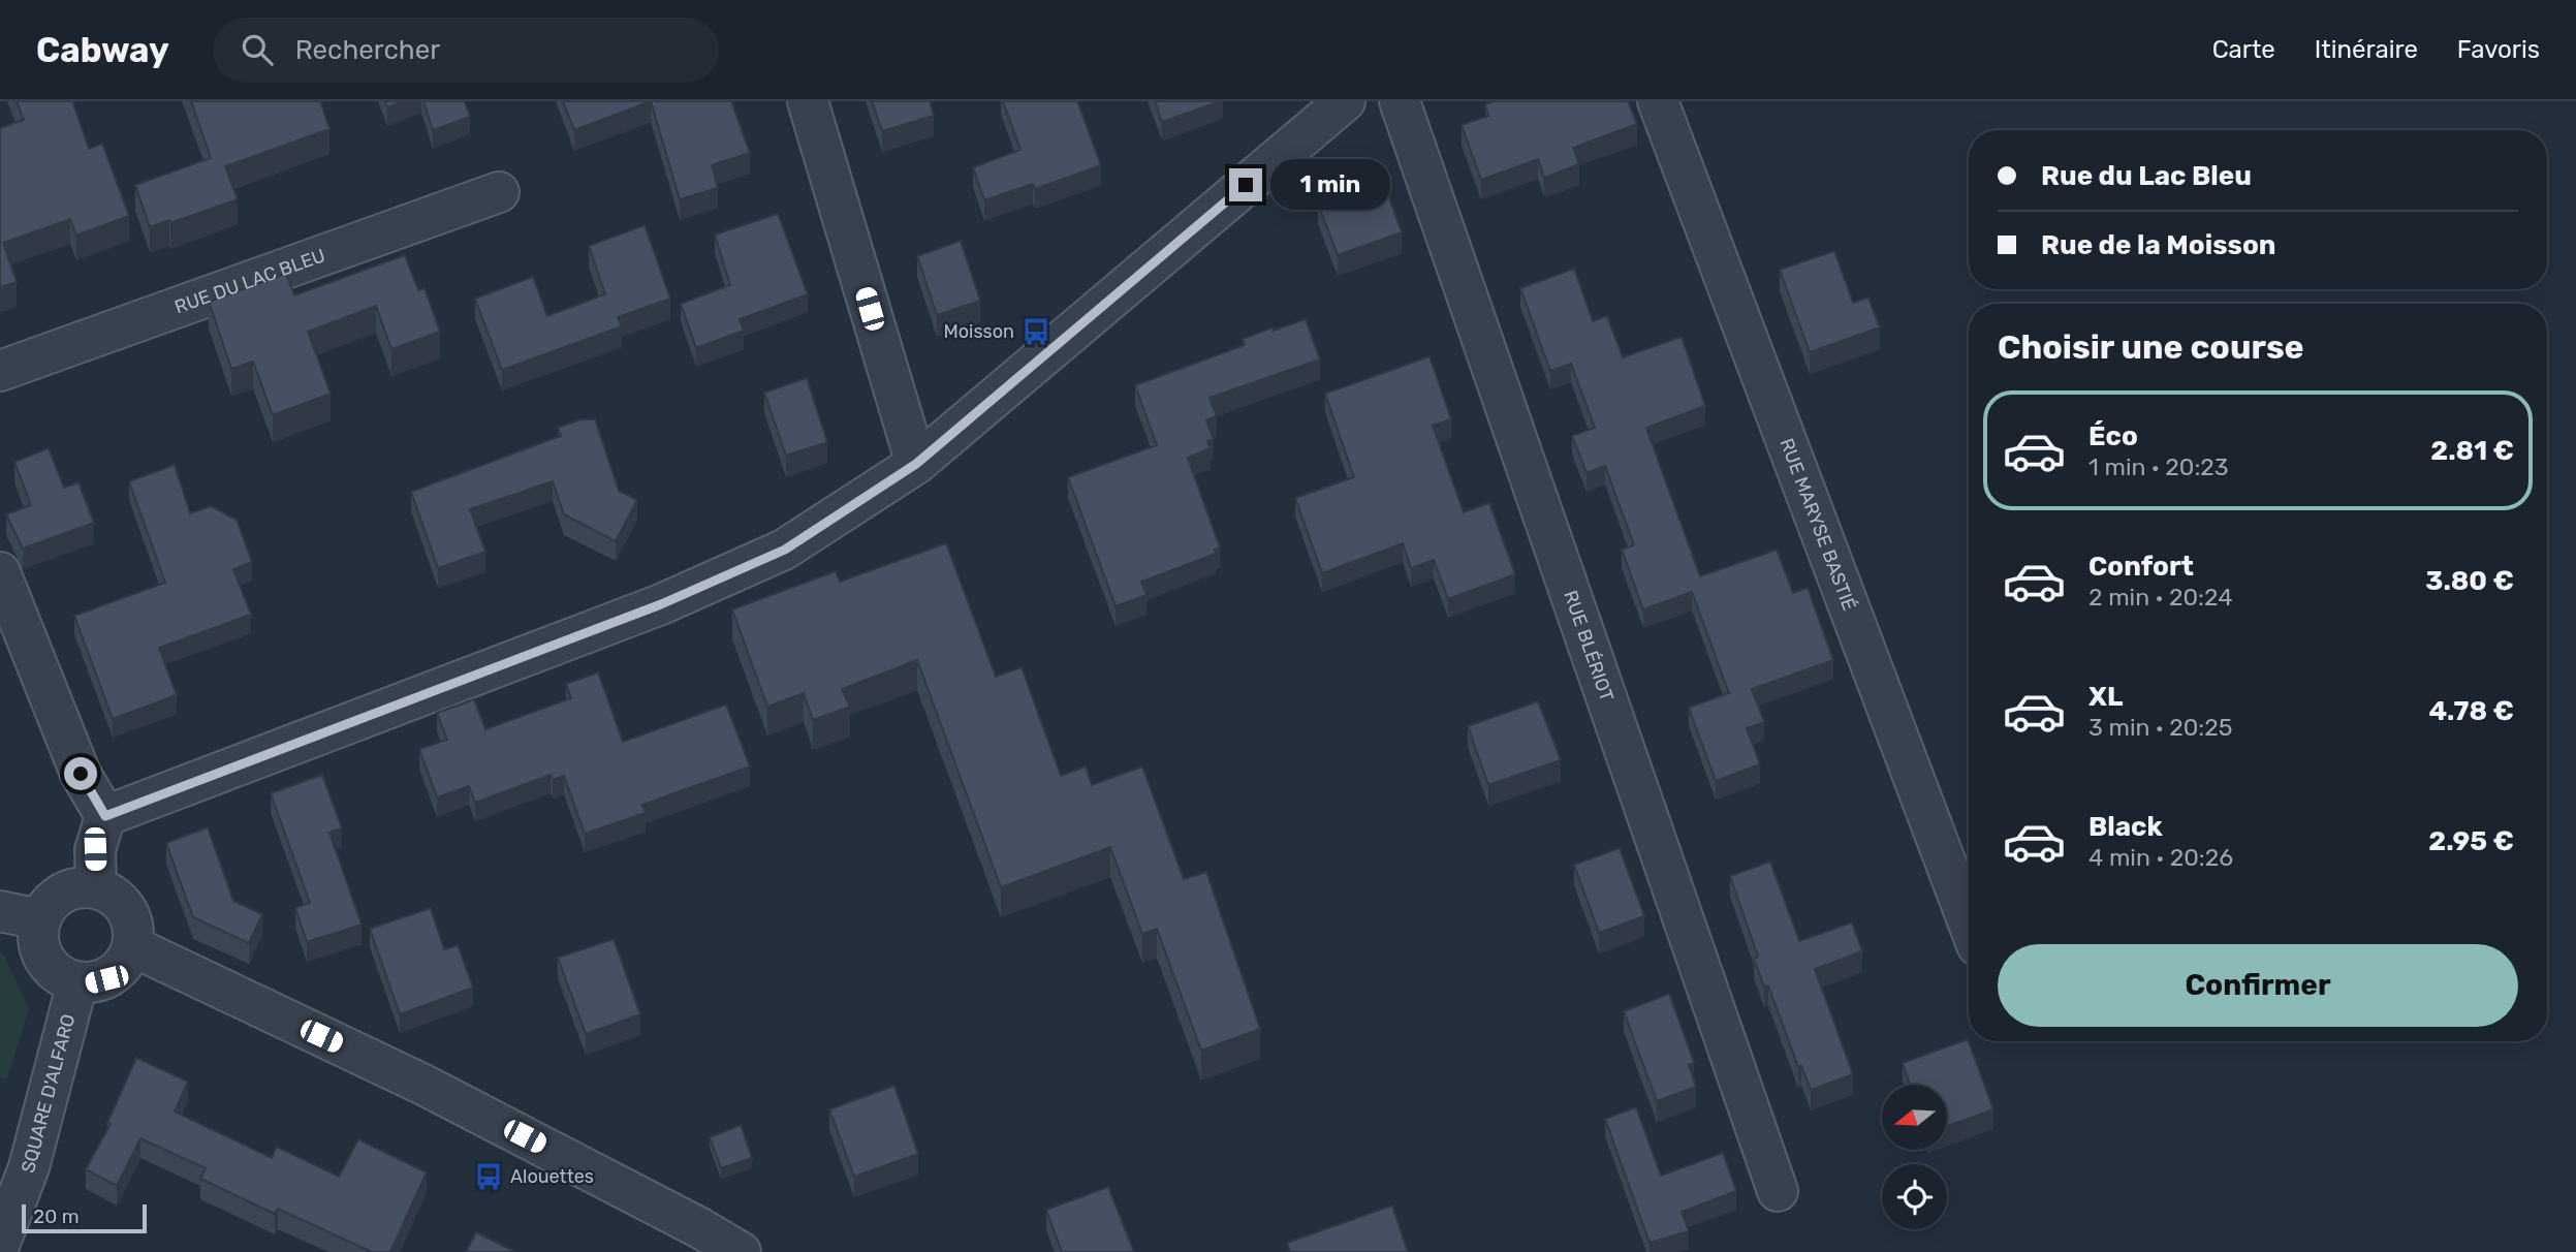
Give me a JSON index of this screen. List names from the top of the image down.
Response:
{
  "streets": {
    "street": [
      "RUE DU LAC BLEU",
      "RUE MARYSE BASTIÉ",
      "RUE BLÉRIOT",
      "SQUARE D'ALFARO"
    ]
  },
  "places": {
    "bus stop": ["Moisson", "Alouettes"]
  },
  "scale_bar": "20 m",
  "north": "left",
  "page": {
    "header": "Cabway",
    "search": "Rechercher",
    "nav": ["Carte", "Itinéraire", "Favoris"],
    "banner": ["Rue du Lac Bleu", "Rue de la Moisson"],
    "bubble": "1 min",
    "heading": "Choisir une course",
    "list": [
      {
        "name": "Éco",
        "note": "1 min · 20:23",
        "value": "2.81 €"
      },
      {
        "name": "Confort",
        "note": "2 min · 20:24",
        "value": "3.80 €"
      },
      {
        "name": "XL",
        "note": "3 min · 20:25",
        "value": "4.78 €"
      },
      {
        "name": "Black",
        "note": "4 min · 20:26",
        "value": "2.95 €"
      }
    ],
    "buttons": "Confirmer",
    "scale": "20 m"
  }
}
